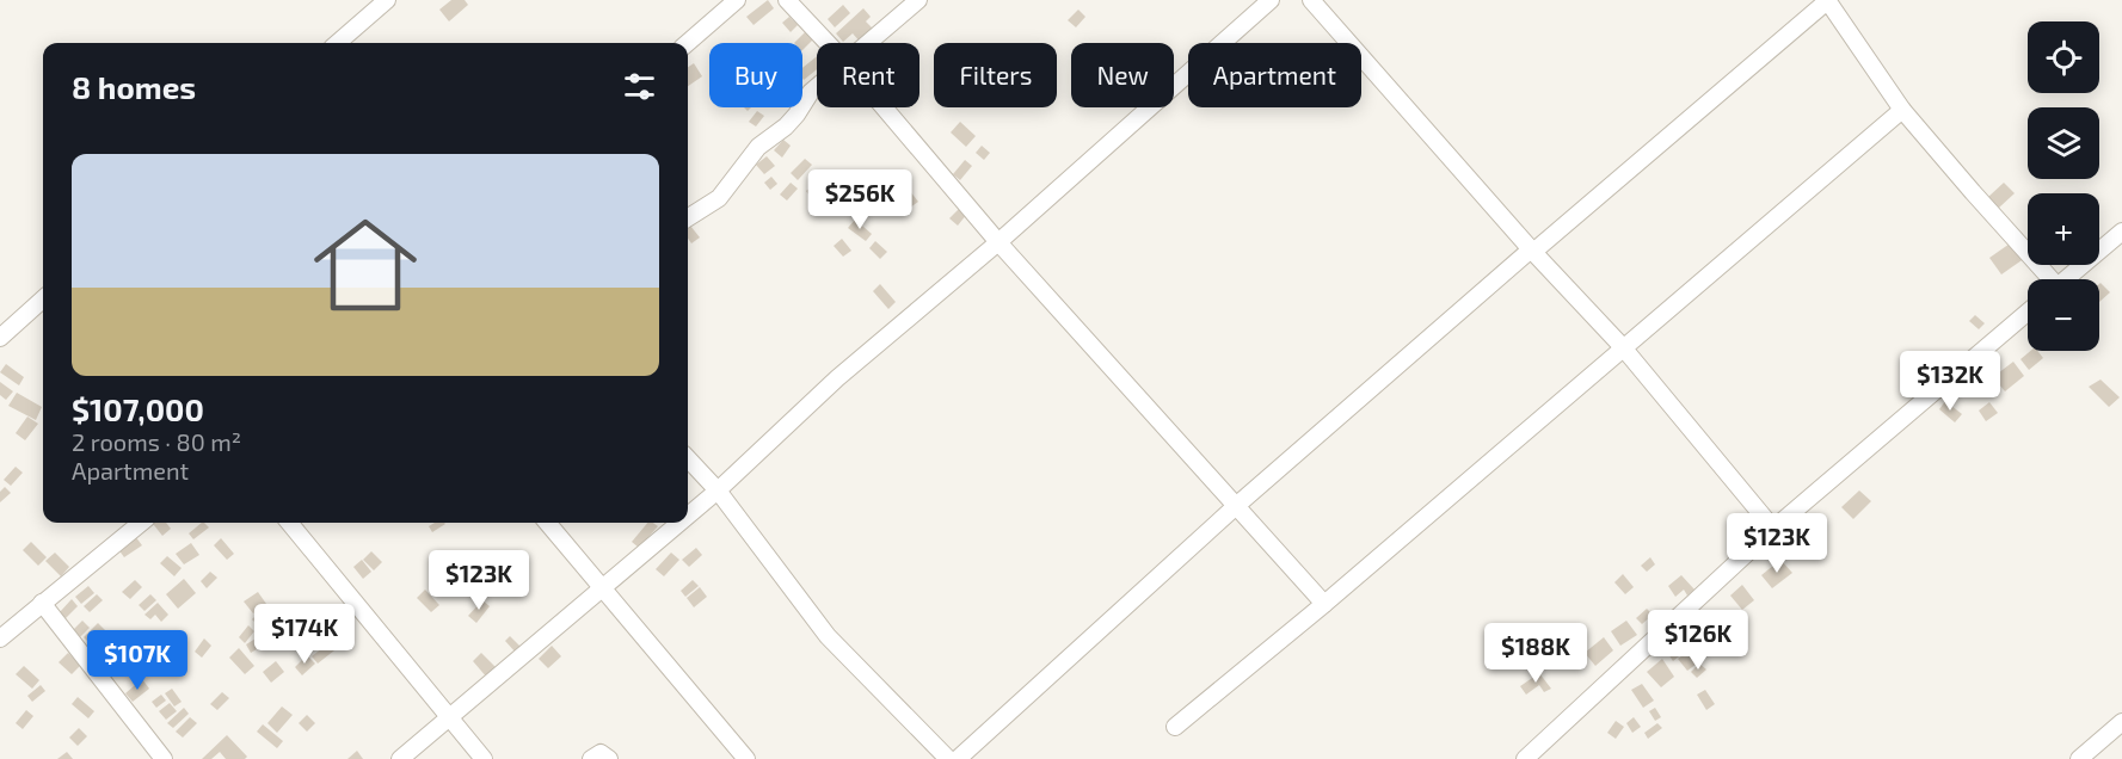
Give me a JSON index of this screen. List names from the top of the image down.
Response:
{
  "page": {
    "map_buttons": ["+", "−"],
    "chip": [
      "Buy",
      "Rent",
      "Filters",
      "New",
      "Apartment"
    ],
    "heading": "8 homes",
    "list": [
      {
        "name": "$107,000",
        "note": "2 rooms · 80 m² · Apartment"
      }
    ],
    "price": [
      "$256K",
      "$132K",
      "$123K",
      "$123K",
      "$174K",
      "$126K",
      "$188K",
      "$107K"
    ]
  }
}
